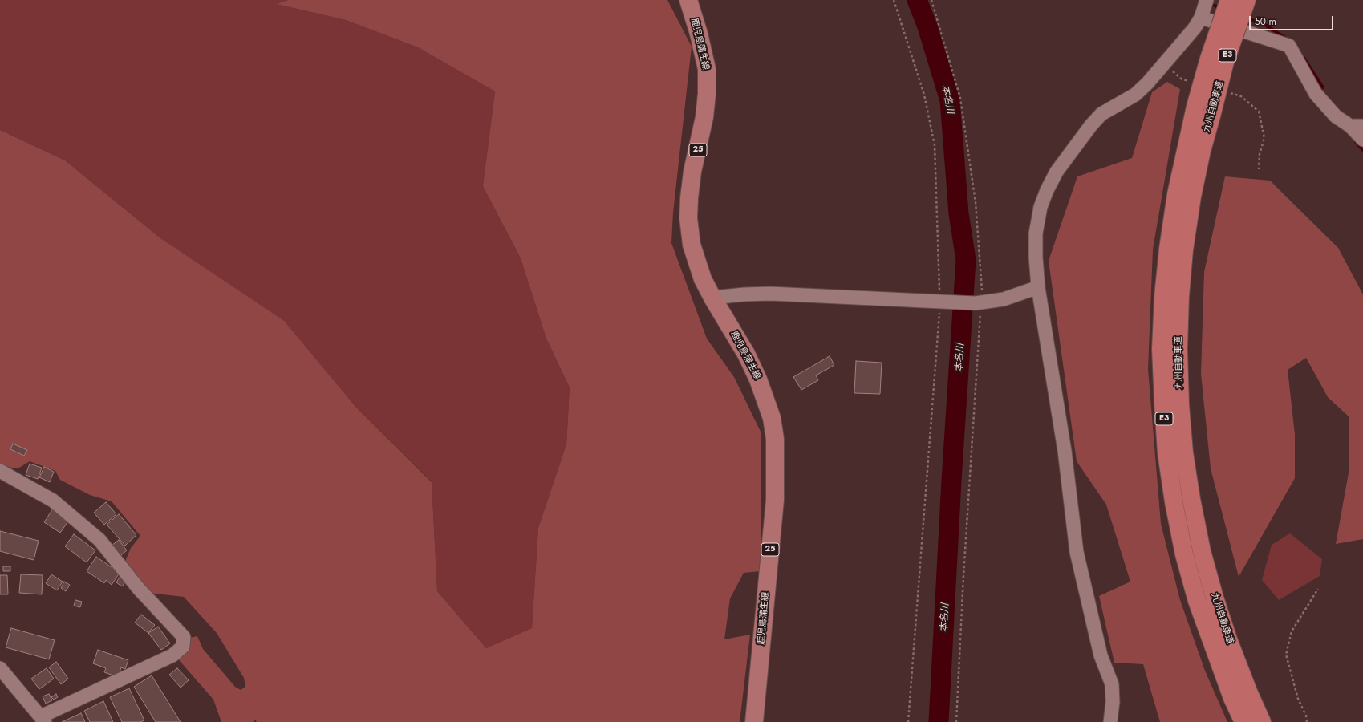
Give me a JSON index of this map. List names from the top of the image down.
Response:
{
  "streets": {
    "highway": ["E3", "九州自動車道"],
    "main road": ["鹿児島蒲生線", "25"]
  },
  "water": ["本名川"],
  "scale_bar": "50 m"
}
